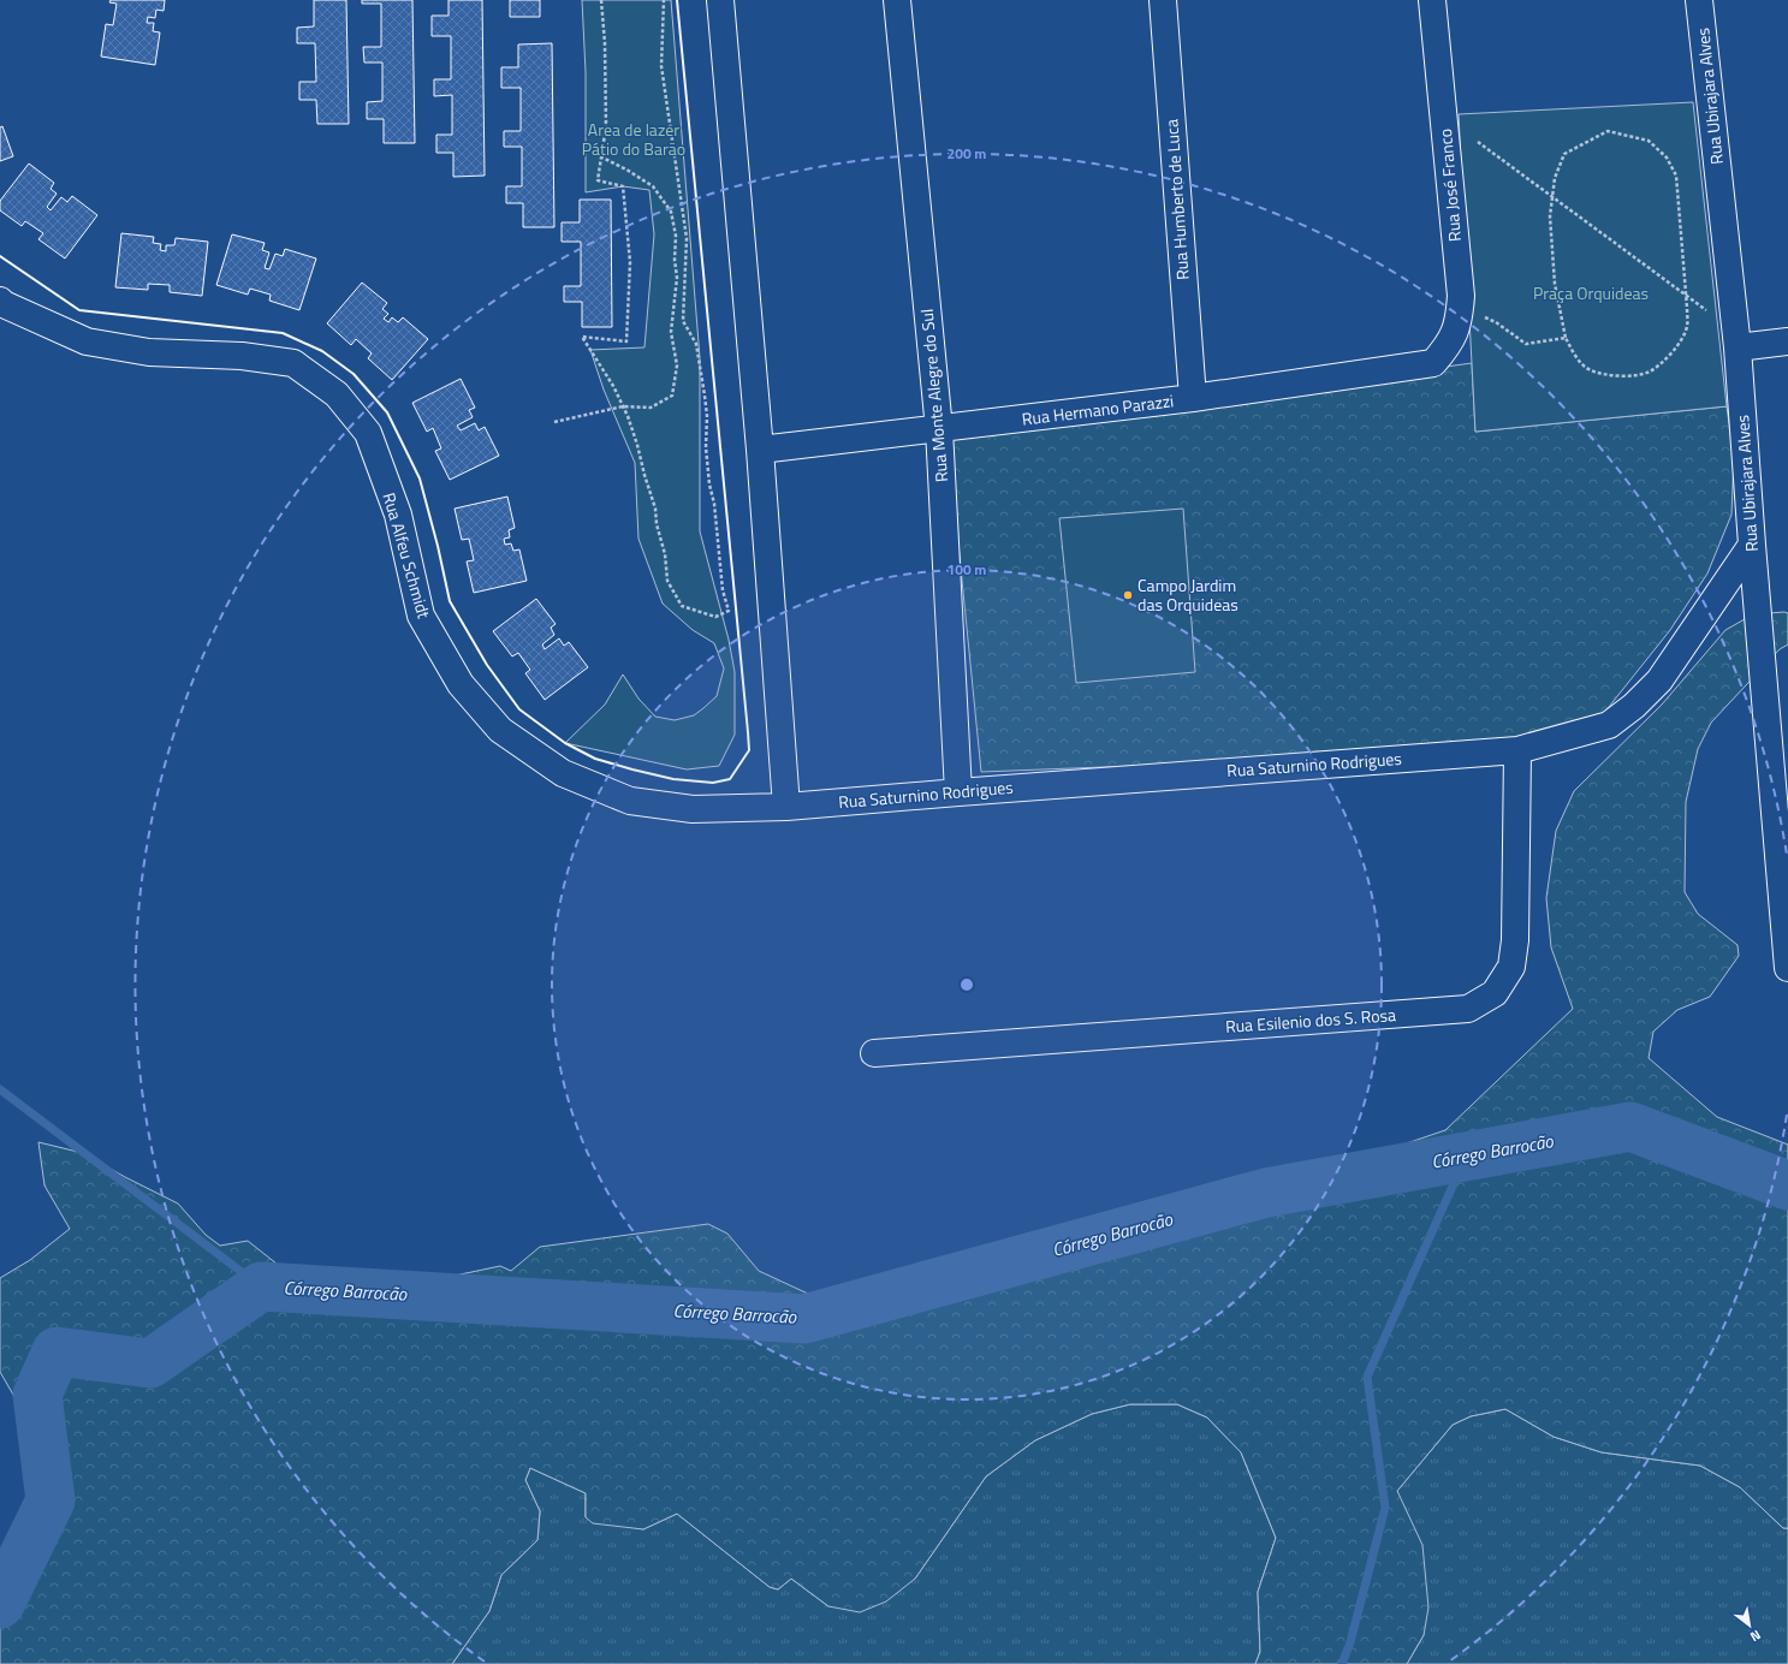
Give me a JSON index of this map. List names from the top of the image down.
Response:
{
  "streets": {
    "street": [
      "Rua Ubirajara Alves",
      "Rua José Franco",
      "Rua Humberto de Luca",
      "Rua Monte Alegre do Sul",
      "Rua Hermano Parazzi",
      "Rua Alfeu Schmidt",
      "Rua Saturnino Rodrigues",
      "Rua Esilenio dos S. Rosa"
    ]
  },
  "crossings": [
    ["Rua Ubirajara Alves", "Rua Saturnino Rodrigues"],
    ["Rua José Franco", "Rua Hermano Parazzi"],
    ["Rua Humberto de Luca", "Rua Hermano Parazzi"],
    ["Rua Monte Alegre do Sul", "Rua Hermano Parazzi"],
    ["Rua Monte Alegre do Sul", "Rua Saturnino Rodrigues"],
    ["Rua Alfeu Schmidt", "Rua Saturnino Rodrigues"],
    ["Rua Saturnino Rodrigues", "Rua Esilenio dos S. Rosa"]
  ],
  "water": ["Córrego Barrocão"],
  "parks": ["Area de lazer Pátio do Barão", "Praça Orquideas"],
  "places": ["Campo Jardim das Orquideas"],
  "north": "bottom right",
  "rings": ["200 m", "100 m"]
}
